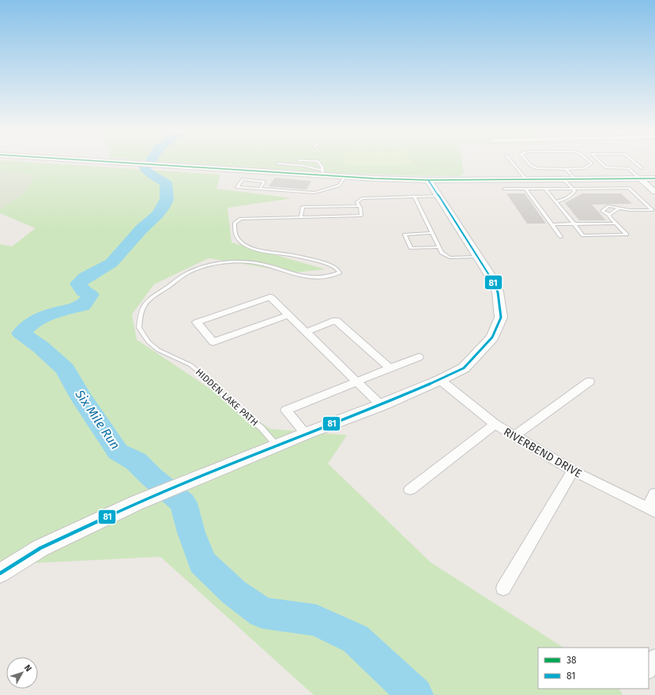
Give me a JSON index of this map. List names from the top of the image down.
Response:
{
  "streets": {
    "street": ["RIVERBEND DRIVE"],
    "lane": ["HIDDEN LAKE PATH"]
  },
  "water": ["Six Mile Run"],
  "lines": ["transit line 38", "transit line 81"],
  "legend": ["38", "81"],
  "north": "top right"
}
